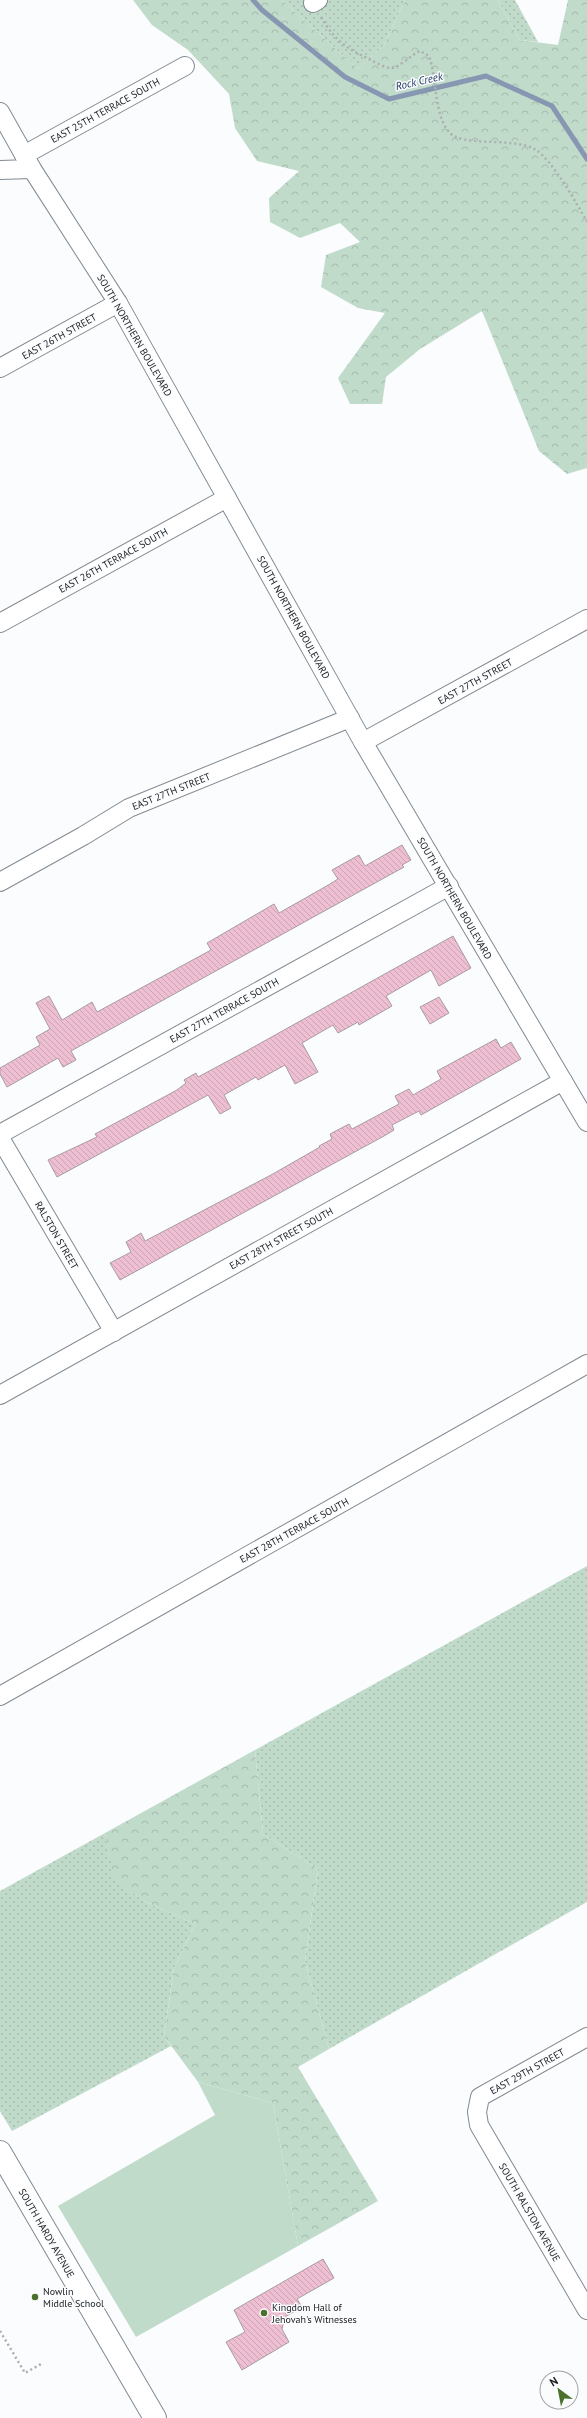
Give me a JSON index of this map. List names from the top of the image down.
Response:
{
  "streets": {
    "street": [
      "EAST 25TH TERRACE SOUTH",
      "SOUTH NORTHERN BOULEVARD",
      "EAST 26TH STREET",
      "EAST 26TH TERRACE SOUTH",
      "EAST 27TH STREET",
      "EAST 27TH TERRACE SOUTH",
      "RALSTON STREET",
      "EAST 28TH STREET SOUTH",
      "EAST 28TH TERRACE SOUTH",
      "EAST 29TH STREET",
      "SOUTH RALSTON AVENUE",
      "SOUTH HARDY AVENUE"
    ]
  },
  "crossings": [
    ["EAST 25TH TERRACE SOUTH", "SOUTH NORTHERN BOULEVARD"],
    ["SOUTH NORTHERN BOULEVARD", "EAST 26TH STREET"],
    ["SOUTH NORTHERN BOULEVARD", "EAST 26TH TERRACE SOUTH"],
    ["SOUTH NORTHERN BOULEVARD", "EAST 27TH STREET"],
    ["SOUTH NORTHERN BOULEVARD", "EAST 27TH TERRACE SOUTH"],
    ["SOUTH NORTHERN BOULEVARD", "EAST 28TH STREET SOUTH"],
    ["RALSTON STREET", "EAST 28TH STREET SOUTH"],
    ["EAST 29TH STREET", "SOUTH RALSTON AVENUE"]
  ],
  "water": ["Rock Creek"],
  "places": ["Nowlin Middle School", "Kingdom Hall of Jehovah's Witnesses"],
  "north": "top left"
}
